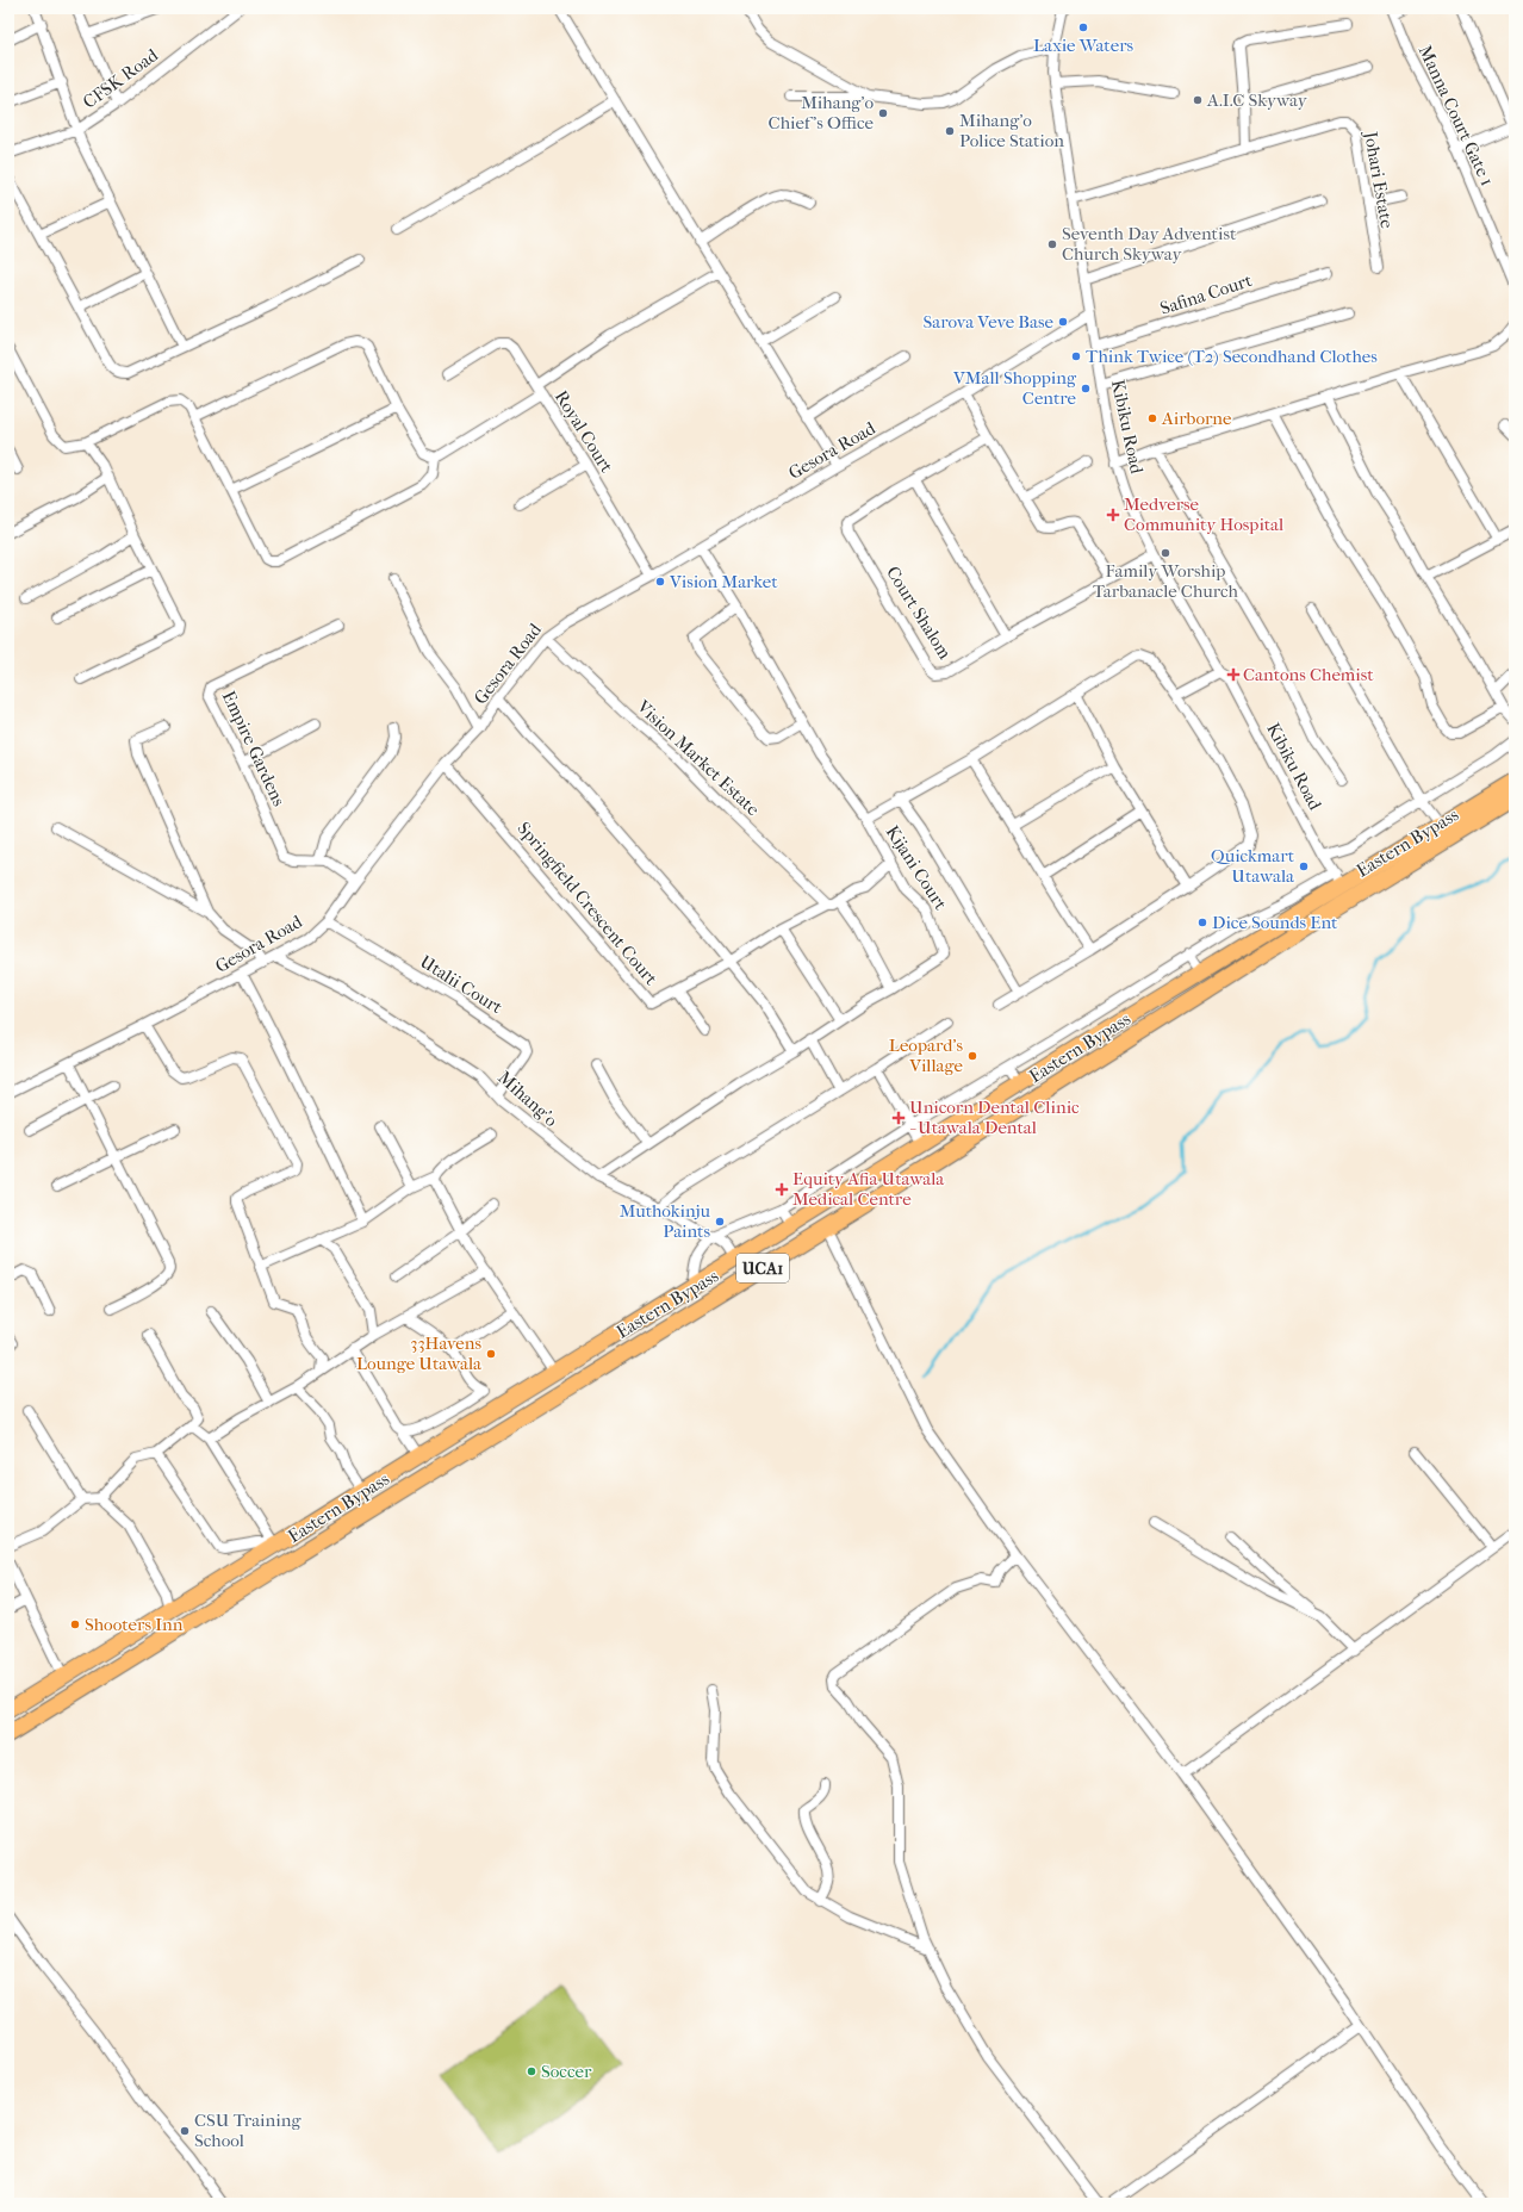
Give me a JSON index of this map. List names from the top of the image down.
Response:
{
  "streets": {
    "main road": ["Eastern Bypass", "UCA1"],
    "street": [
      "CFSK Road",
      "Manna Court Gate 1",
      "Johari Estate",
      "Safina Court",
      "Kibiku Road",
      "Royal Court",
      "Gesora Road",
      "Court Shalom",
      "Empire Gardens",
      "Vision Market Estate",
      "Kijani Court",
      "Springfield Crescent Court",
      "Utalii Court",
      "Mihang'o"
    ]
  },
  "crossings": [
    ["Johari Estate", "Kibiku Road"],
    ["Safina Court", "Kibiku Road"],
    ["Kibiku Road", "Gesora Road"],
    ["Kibiku Road", "Court Shalom"],
    ["Kibiku Road", "Eastern Bypass"],
    ["Royal Court", "Gesora Road"],
    ["Gesora Road", "Vision Market Estate"],
    ["Gesora Road", "Kijani Court"],
    ["Gesora Road", "Springfield Crescent Court"],
    ["Gesora Road", "Utalii Court"],
    ["Gesora Road", "Mihang'o"],
    ["Vision Market Estate", "Springfield Crescent Court"],
    ["Eastern Bypass", "Mihang'o"],
    ["Kijani Court", "Springfield Crescent Court"],
    ["Kijani Court", "Mihang'o"],
    ["Utalii Court", "Mihang'o"]
  ],
  "places": {
    "other": [
      "Laxie Waters",
      "A.I.C Skyway",
      "Mihang'o Chief's Office",
      "Mihang'o Police Station",
      "Seventh Day Adventist Church Skyway",
      "Sarova Veve Base",
      "Think Twice (T2) Secondhand Clothes",
      "VMall Shopping Centre",
      "Airborne",
      "Family Worship Tarbanacle Church",
      "Vision Market",
      "Quickmart Utawala",
      "Dice Sounds Ent",
      "Leopard's Village",
      "Muthokinju Paints",
      "33Havens Lounge Utawala",
      "Shooters Inn",
      "Soccer",
      "CSU Training School"
    ],
    "health": [
      "Medverse Community Hospital",
      "Cantons Chemist",
      "Unicorn Dental Clinic - Utawala Dental",
      "Equity Afia Utawala Medical Centre"
    ]
  }
}
